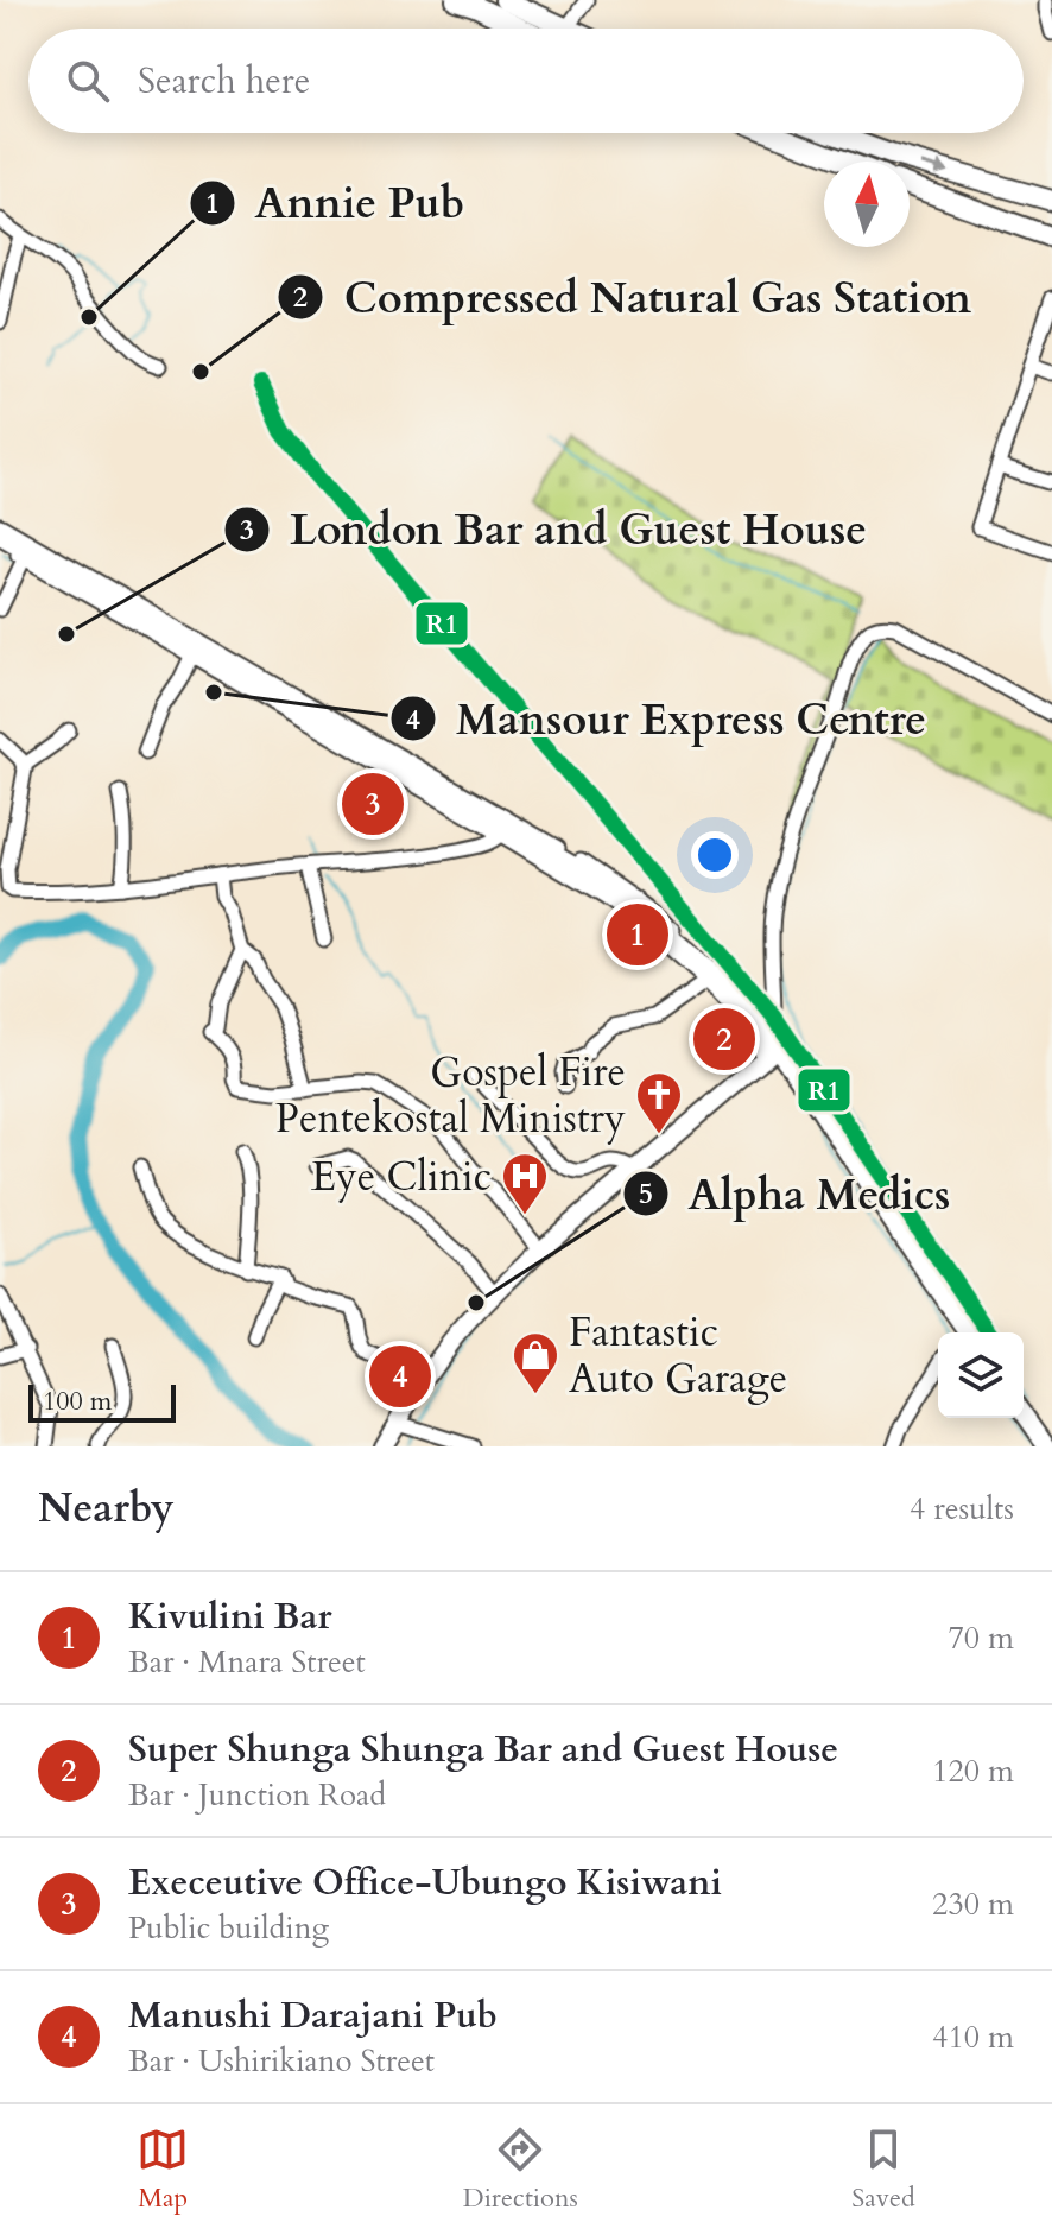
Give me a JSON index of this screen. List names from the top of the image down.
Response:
{
  "places": {
    "other": [
      "Annie Pub",
      "Compressed Natural Gas Station",
      "London Bar and Guest House",
      "Mansour Express Centre",
      "Alpha Medics"
    ],
    "church": ["Gospel Fire Pentekostal Ministry"],
    "hospital": ["Eye Clinic"],
    "shop": ["Fantastic Auto Garage"]
  },
  "lines": ["transit line R1"],
  "scale_bar": "100 m",
  "north": "top",
  "page": {
    "search": "Search here",
    "pins": [
      "3",
      "1",
      "2",
      "4"
    ],
    "scale": "100 m",
    "heading": ["Nearby", "4 results"],
    "list": [
      {
        "mark": "1",
        "name": "Kivulini Bar",
        "note": "Bar · Mnara Street",
        "value": "70 m"
      },
      {
        "mark": "2",
        "name": "Super Shunga Shunga Bar and Guest House",
        "note": "Bar · Junction Road",
        "value": "120 m"
      },
      {
        "mark": "3",
        "name": "Execeutive Office-Ubungo Kisiwani",
        "note": "Public building",
        "value": "230 m"
      },
      {
        "mark": "4",
        "name": "Manushi Darajani Pub",
        "note": "Bar · Ushirikiano Street",
        "value": "410 m"
      }
    ],
    "nav": ["Map", "Directions", "Saved"]
  }
}
